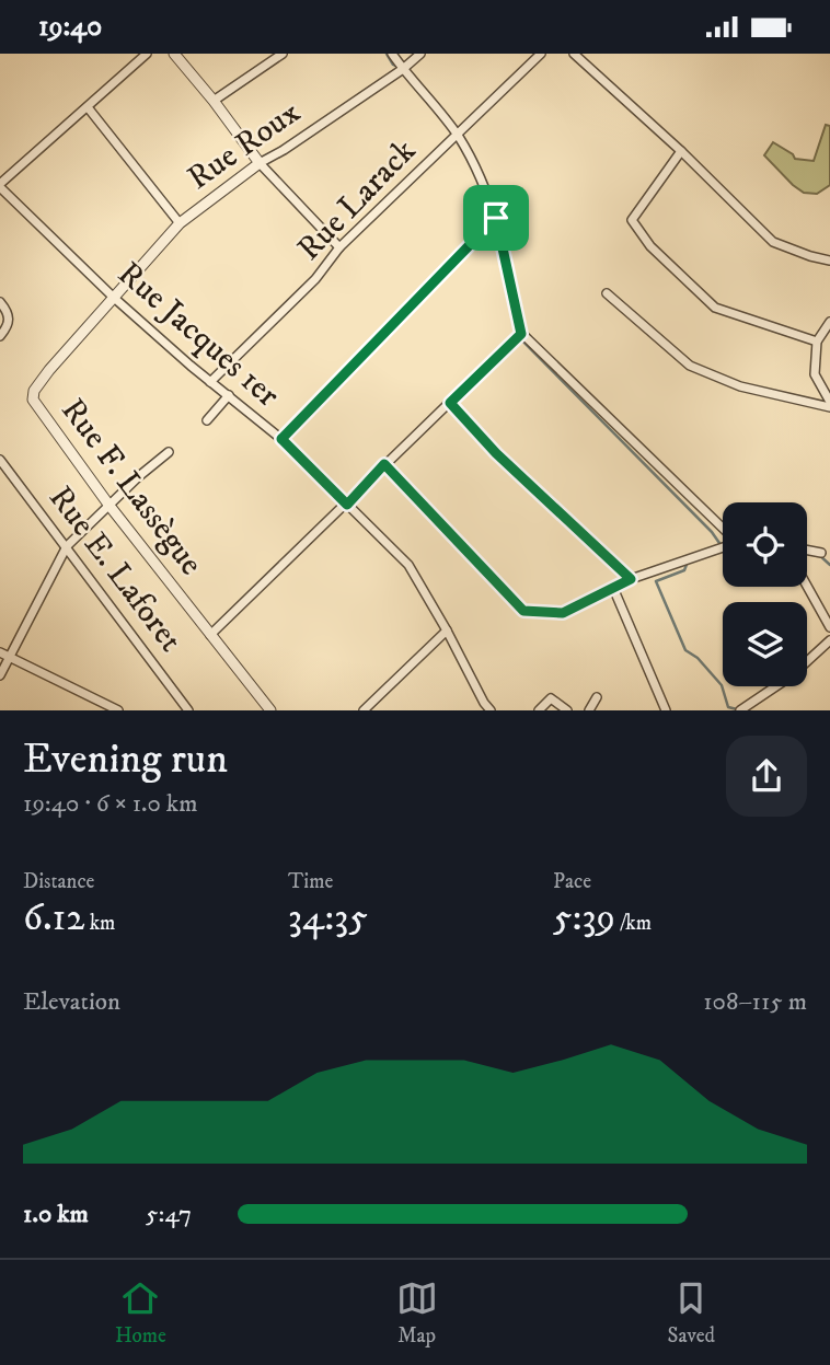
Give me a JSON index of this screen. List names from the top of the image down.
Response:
{
  "streets": {
    "street": [
      "Rue Roux",
      "Rue Larack",
      "Rue Jacques 1er",
      "Rue F. Lassègue",
      "Rue E. Laforet"
    ]
  },
  "crossings": [
    ["Rue Roux", "Rue Jacques 1er"],
    ["Rue Roux", "Rue F. Lassègue"],
    ["Rue Larack", "Rue Jacques 1er"],
    ["Rue Jacques 1er", "Rue F. Lassègue"]
  ],
  "page": {
    "status": "19:40",
    "heading": ["Evening run", "19:40 · 6 × 1.0 km"],
    "stats": [
      ["Distance", "6.12 km"],
      ["Time", "34:35"],
      ["Pace", "5:39 /km"]
    ],
    "chart": ["Elevation", "108–115 m"],
    "list": [
      {
        "name": "1.0 km",
        "note": "5:47"
      }
    ],
    "tabs": ["Home", "Map", "Saved"]
  }
}
